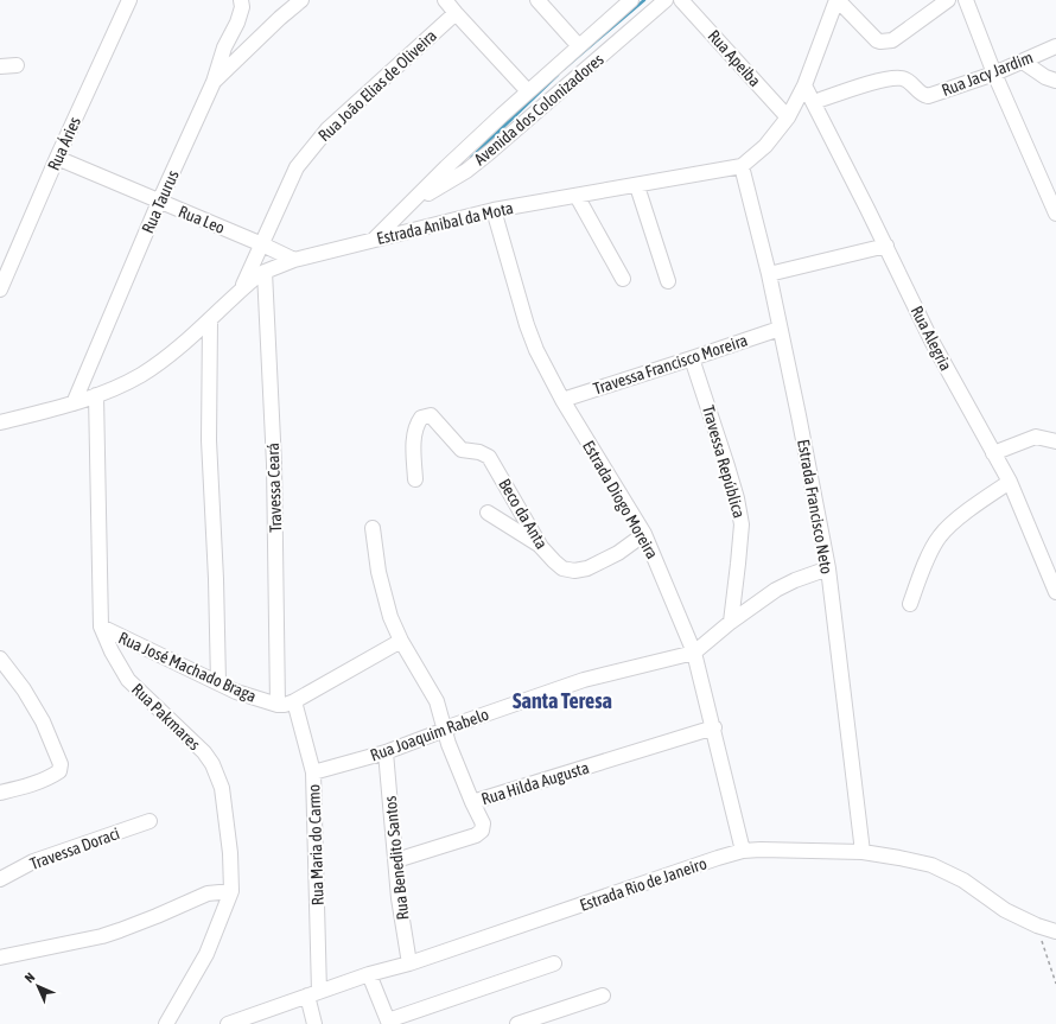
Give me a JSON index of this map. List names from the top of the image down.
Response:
{
  "streets": {
    "street": [
      "Rua Apeiba",
      "Rua Jacy Jardim",
      "Rua Joāo Elias de Oliveira",
      "Avenida dos Colonizadores",
      "Rua Áries",
      "Rua Taurus",
      "Rua Leo",
      "Estrada Anibal da Mota",
      "Rua Alegria",
      "Travessa Francisco Moreira",
      "Travessa República",
      "Travessa Ceará",
      "Estrada Diogo Moreira",
      "Estrada Francisco Neto",
      "Beco da Anta",
      "Rua José Machado Braga",
      "Rua Pakmares",
      "Rua Joaquim Rabelo",
      "Rua Hilda Augusta",
      "Rua Maria do Carmo",
      "Travessa Doraci",
      "Rua Benedito Santos",
      "Estrada Rio de Janeiro"
    ]
  },
  "crossings": [
    ["Rua Jacy Jardim", "Rua Alegria"],
    ["Rua Joāo Elias de Oliveira", "Rua Leo"],
    ["Rua Joāo Elias de Oliveira", "Estrada Anibal da Mota"],
    ["Avenida dos Colonizadores", "Estrada Anibal da Mota"],
    ["Rua Áries", "Rua Leo"],
    ["Rua Taurus", "Rua Leo"],
    ["Rua Taurus", "Estrada Anibal da Mota"],
    ["Rua Leo", "Estrada Anibal da Mota"],
    ["Estrada Anibal da Mota", "Travessa Ceará"],
    ["Estrada Anibal da Mota", "Estrada Diogo Moreira"],
    ["Estrada Anibal da Mota", "Estrada Francisco Neto"],
    ["Estrada Anibal da Mota", "Rua Pakmares"],
    ["Travessa Francisco Moreira", "Travessa República"],
    ["Travessa Francisco Moreira", "Estrada Diogo Moreira"],
    ["Travessa Francisco Moreira", "Estrada Francisco Neto"],
    ["Travessa República", "Rua Joaquim Rabelo"],
    ["Travessa Ceará", "Rua José Machado Braga"],
    ["Estrada Diogo Moreira", "Beco da Anta"],
    ["Estrada Diogo Moreira", "Rua Joaquim Rabelo"],
    ["Estrada Diogo Moreira", "Rua Hilda Augusta"],
    ["Estrada Diogo Moreira", "Estrada Rio de Janeiro"],
    ["Estrada Francisco Neto", "Rua Joaquim Rabelo"],
    ["Estrada Francisco Neto", "Estrada Rio de Janeiro"],
    ["Rua José Machado Braga", "Rua Pakmares"],
    ["Rua José Machado Braga", "Rua Maria do Carmo"],
    ["Rua Joaquim Rabelo", "Rua Maria do Carmo"],
    ["Rua Joaquim Rabelo", "Rua Benedito Santos"],
    ["Rua Hilda Augusta", "Rua Benedito Santos"],
    ["Rua Maria do Carmo", "Estrada Rio de Janeiro"],
    ["Rua Benedito Santos", "Estrada Rio de Janeiro"]
  ],
  "districts": ["Santa Teresa"],
  "north": "top left"
}
